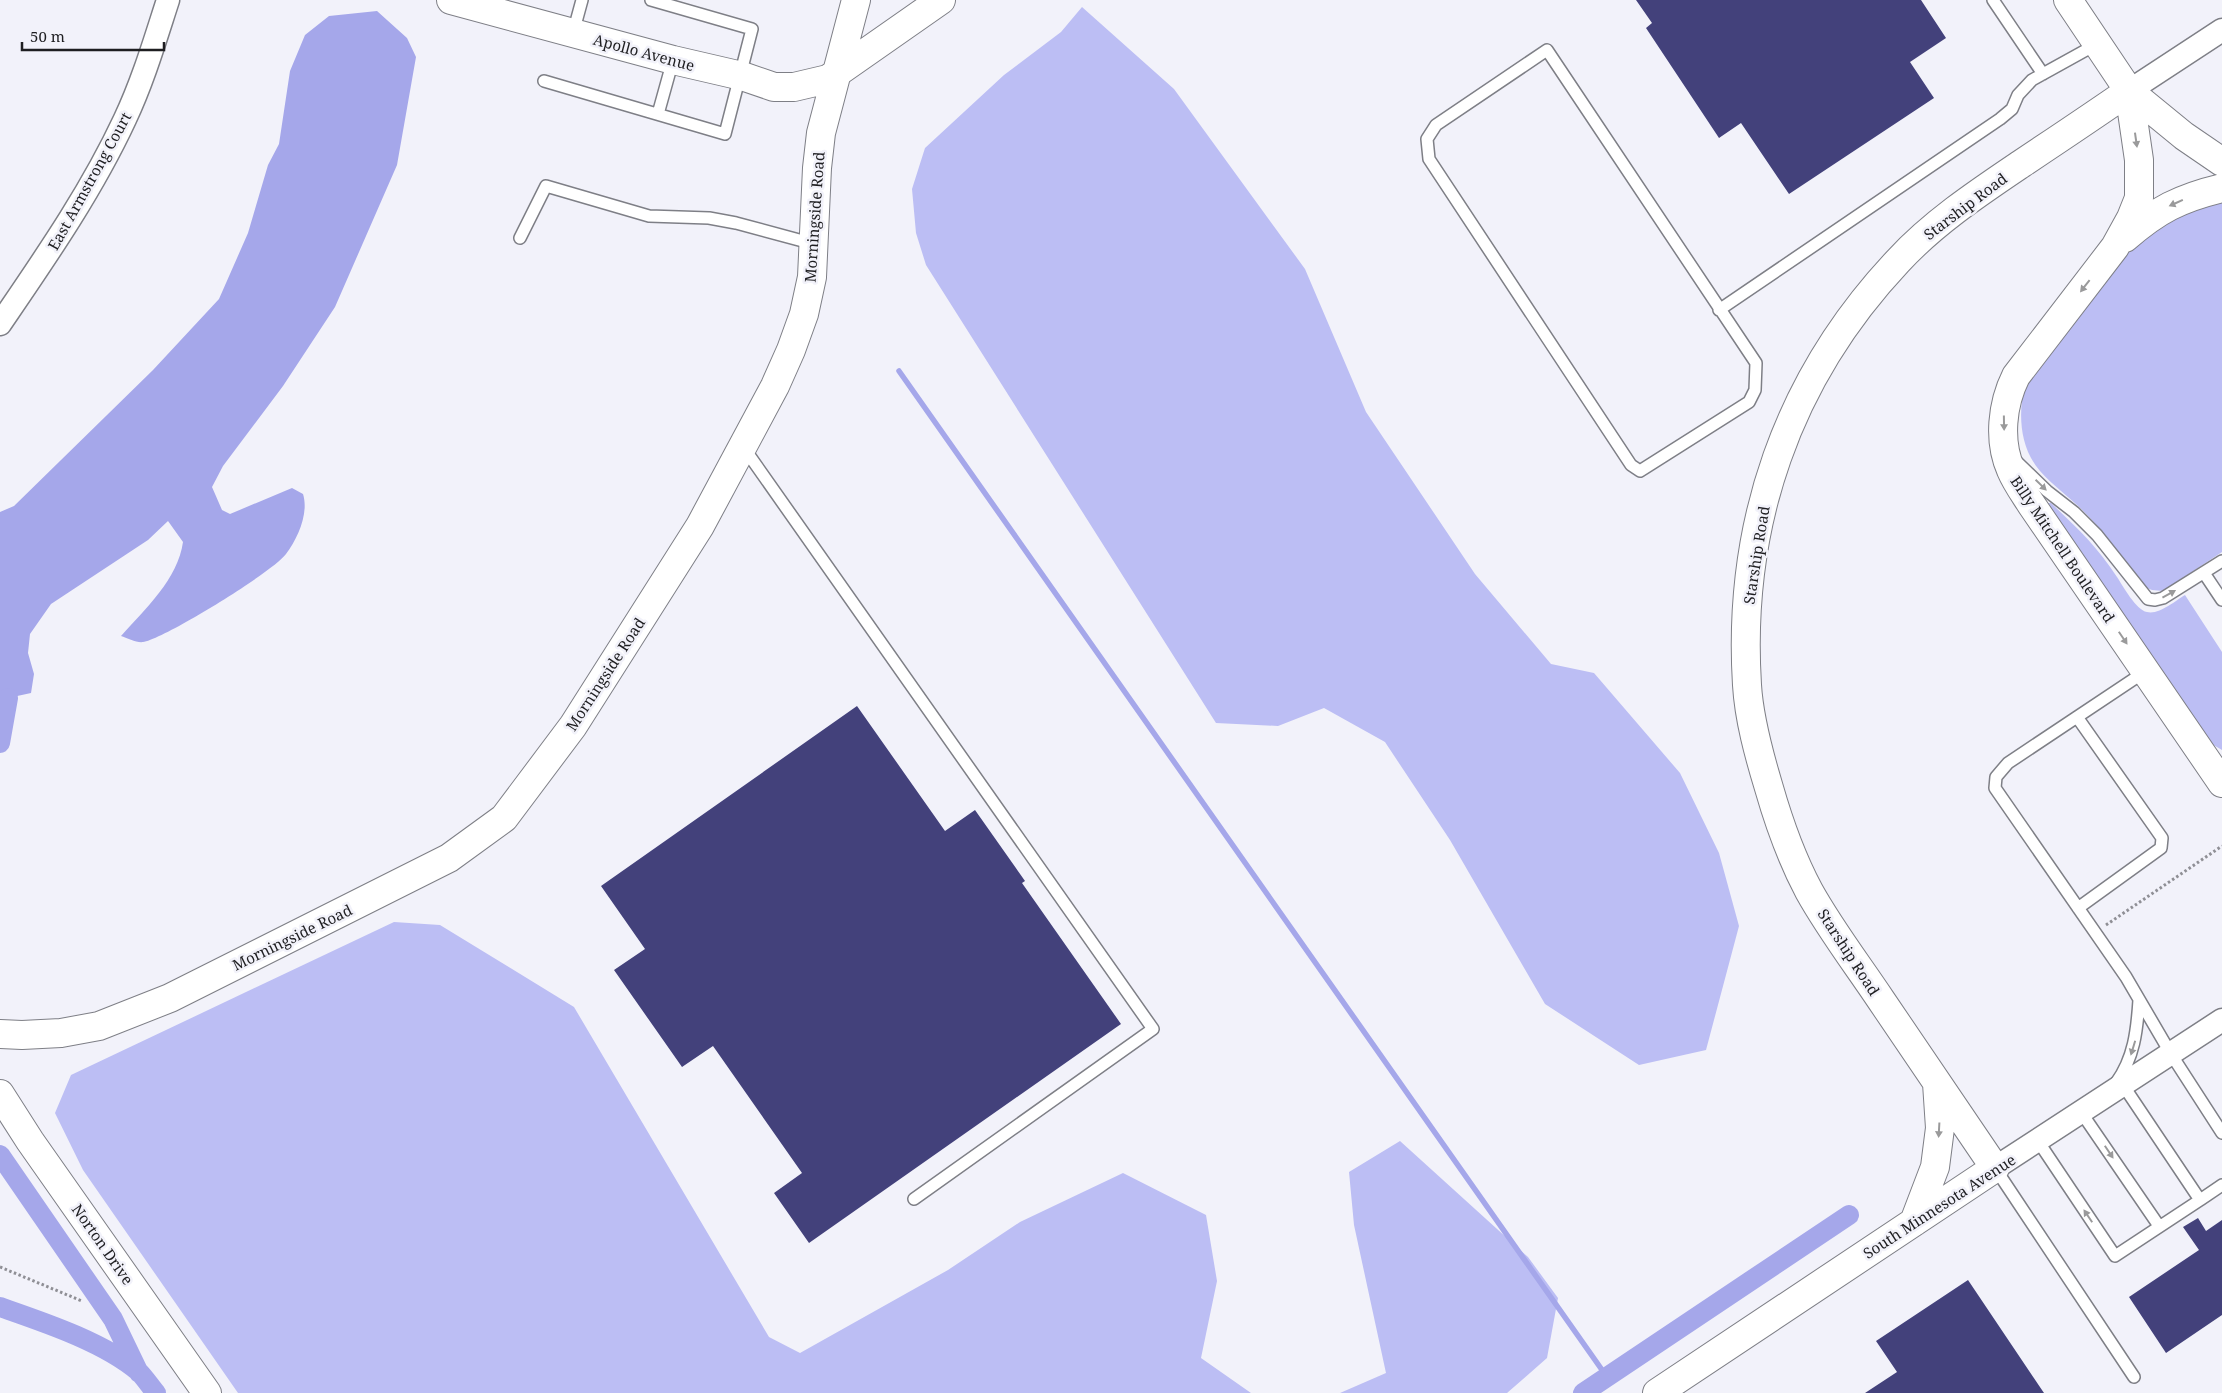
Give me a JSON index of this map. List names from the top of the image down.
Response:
{
  "streets": {
    "street": [
      "Apollo Avenue",
      "East Armstrong Court",
      "Starship Road",
      "Morningside Road",
      "Billy Mitchell Boulevard",
      "South Minnesota Avenue",
      "Norton Drive"
    ]
  },
  "crossings": [
    ["Apollo Avenue", "Morningside Road"],
    ["Starship Road", "Billy Mitchell Boulevard"],
    ["Starship Road", "South Minnesota Avenue"]
  ],
  "one_way": ["Billy Mitchell Boulevard"],
  "scale_bar": "50 m"
}
